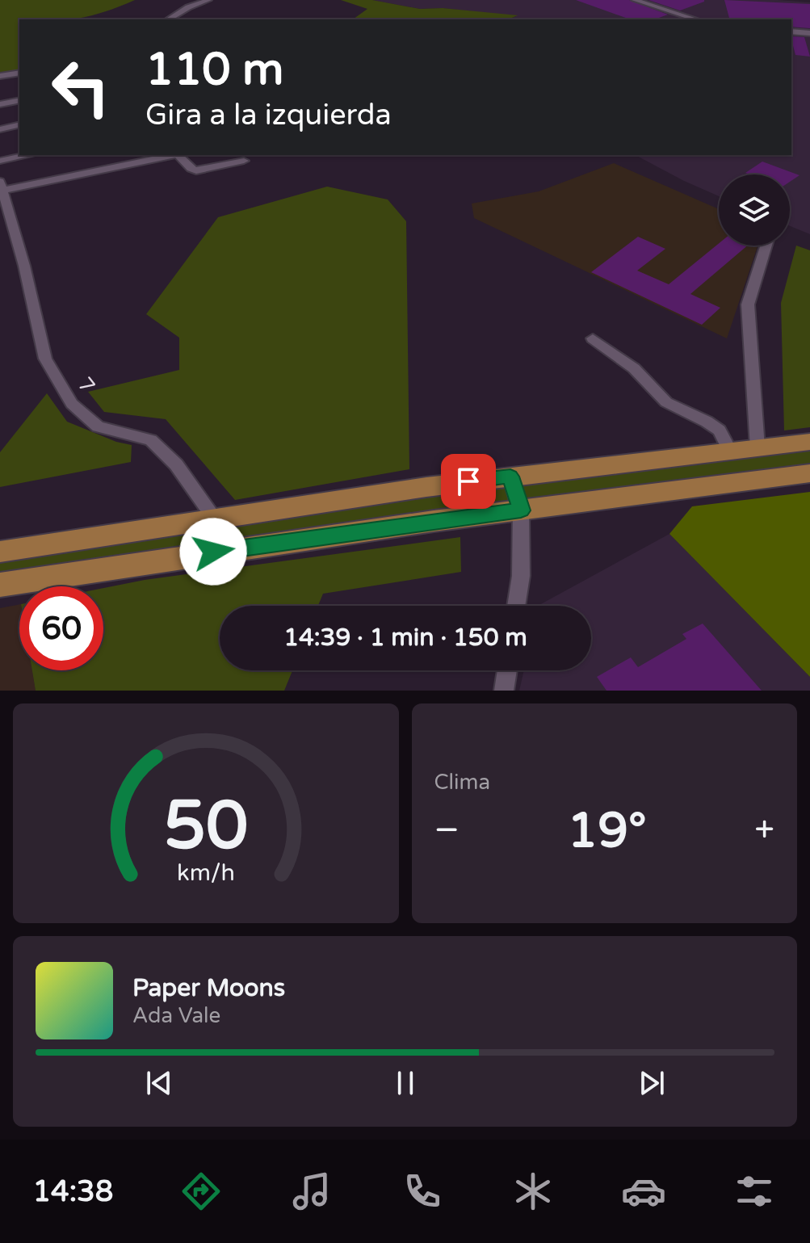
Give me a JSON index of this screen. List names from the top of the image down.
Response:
{
  "streets": {
    "street": ["7"]
  },
  "page": {
    "turn": ["110 m", "Gira a la izquierda"],
    "limit": "60",
    "trip": "14:39 · 1 min · 150 m",
    "tile": "Clima",
    "heat": ["−", "19°", "+"],
    "song": ["Paper Moons", "Ada Vale"],
    "tabs": "14:38",
    "gauge": ["50", "km/h"]
  }
}
